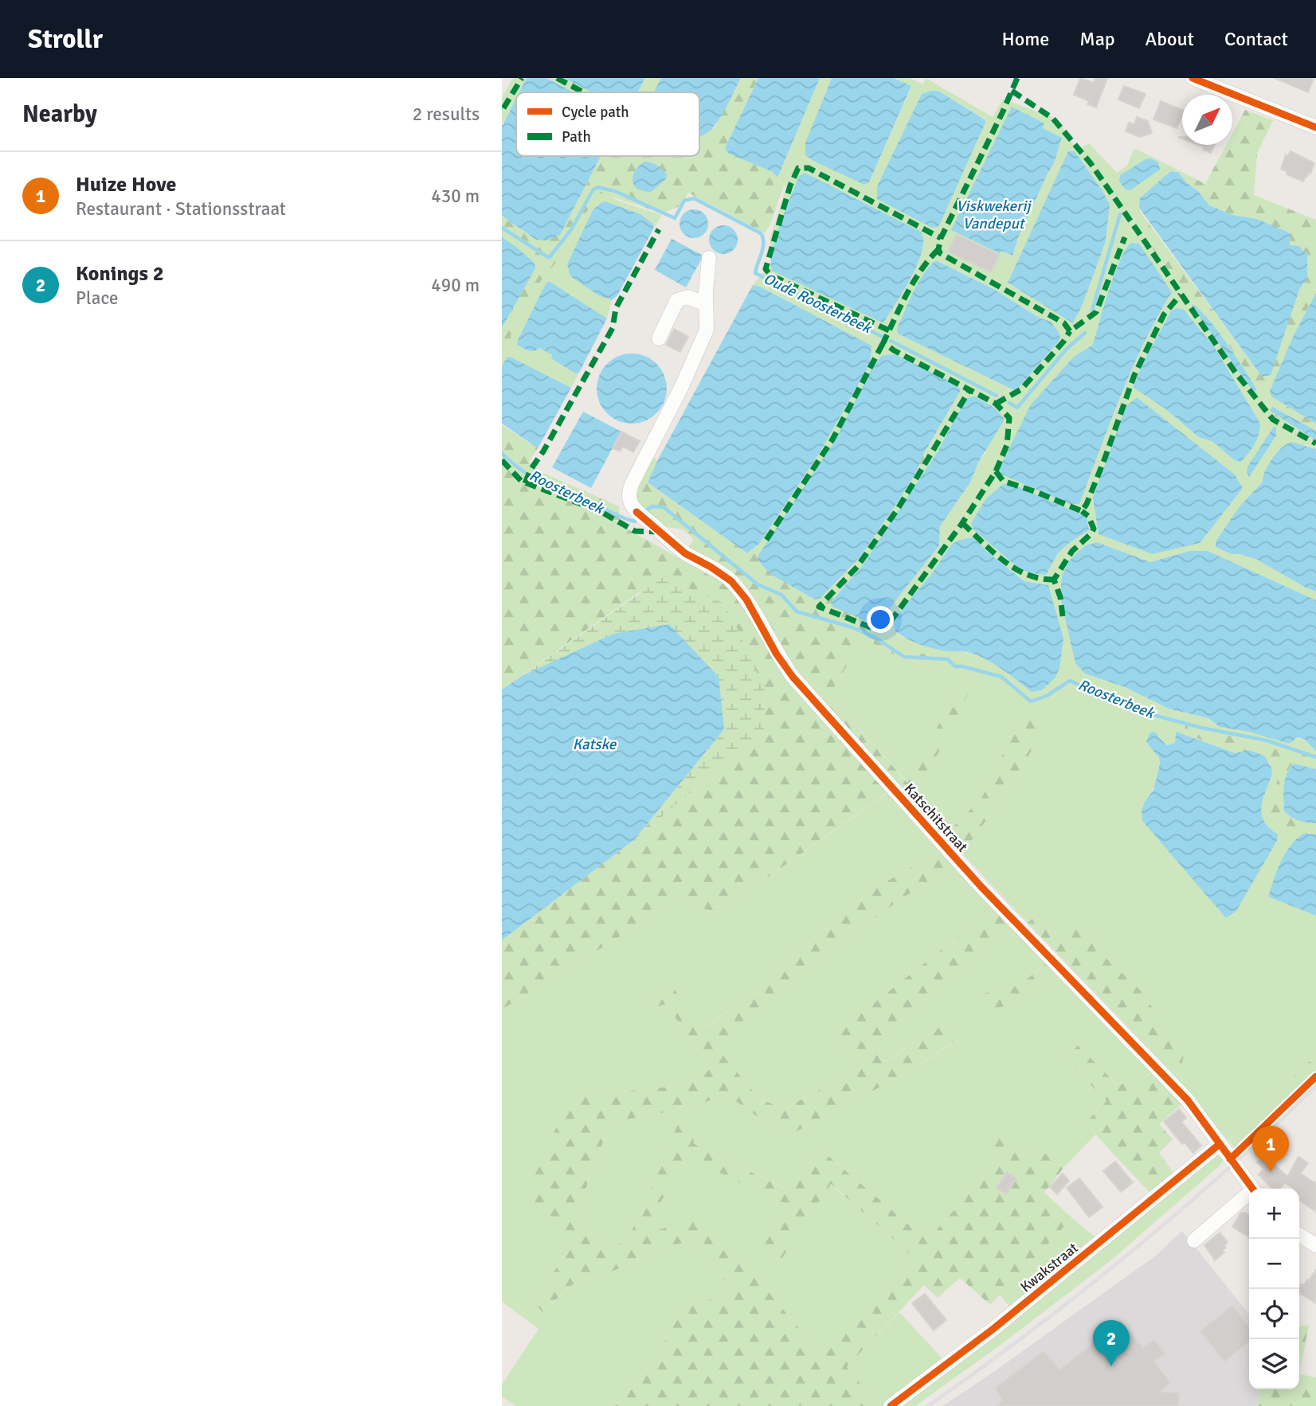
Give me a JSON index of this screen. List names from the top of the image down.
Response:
{
  "streets": {
    "street": ["Katschitstraat", "Kwakstraat"]
  },
  "crossings": [
    ["Katschitstraat", "Kwakstraat"]
  ],
  "water": [
    "Viskwekerij Vandeput",
    "Oude Roosterbeek",
    "Roosterbeek",
    "Katske"
  ],
  "legend": ["Cycle path", "Path"],
  "north": "top right",
  "page": {
    "header": "Strollr",
    "nav": [
      "Home",
      "Map",
      "About",
      "Contact"
    ],
    "heading": ["Nearby", "2 results"],
    "list": [
      {
        "mark": "1",
        "name": "Huize Hove",
        "note": "Restaurant · Stationsstraat",
        "value": "430 m"
      },
      {
        "mark": "2",
        "name": "Konings 2",
        "note": "Place",
        "value": "490 m"
      }
    ],
    "pins": ["1", "2"],
    "map_buttons": ["+", "−"]
  }
}
